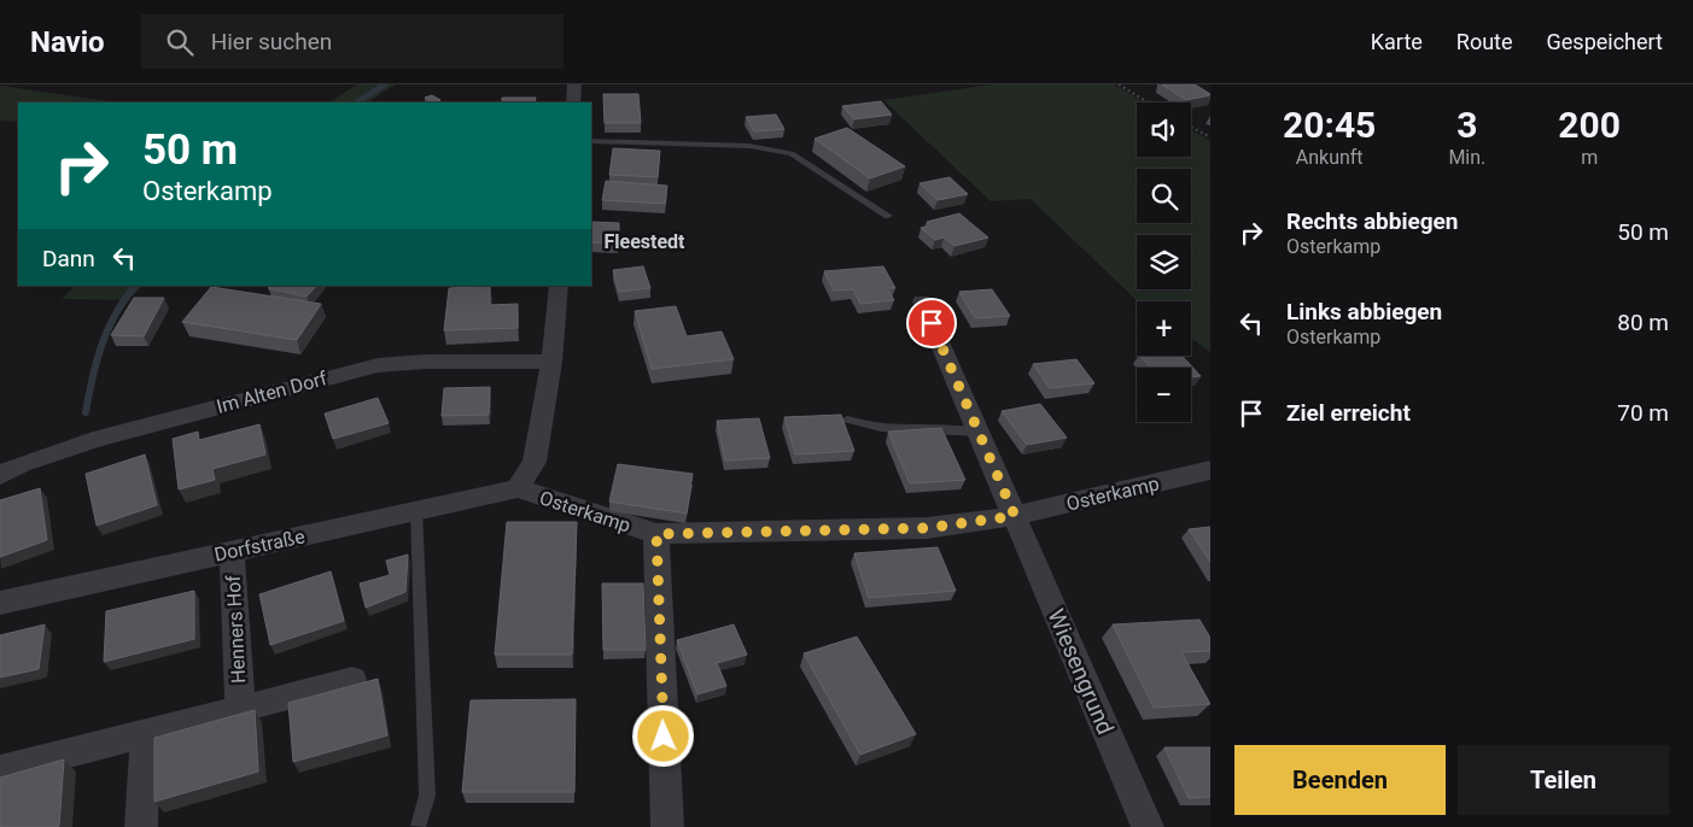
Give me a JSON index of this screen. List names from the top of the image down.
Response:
{
  "streets": {
    "street": [
      "Im Alten Dorf",
      "Osterkamp",
      "Dorfstraße",
      "Henners Hof",
      "Wiesengrund"
    ]
  },
  "crossings": [
    ["Osterkamp", "Dorfstraße"],
    ["Osterkamp", "Wiesengrund"],
    ["Dorfstraße", "Henners Hof"]
  ],
  "districts": ["Fleestedt"],
  "page": {
    "header": "Navio",
    "search": "Hier suchen",
    "nav": ["Karte", "Route", "Gespeichert"],
    "eta": [
      "20:45",
      "Ankunft",
      "3",
      "Min.",
      "200",
      "m"
    ],
    "map_buttons": ["+", "−"],
    "turn": ["50 m", "Osterkamp"],
    "list": [
      {
        "name": "Rechts abbiegen",
        "note": "Osterkamp",
        "value": "50 m"
      },
      {
        "name": "Links abbiegen",
        "note": "Osterkamp",
        "value": "80 m"
      },
      {
        "name": "Ziel erreicht",
        "value": "70 m"
      }
    ],
    "then": "Dann",
    "buttons": ["Beenden", "Teilen"]
  }
}
